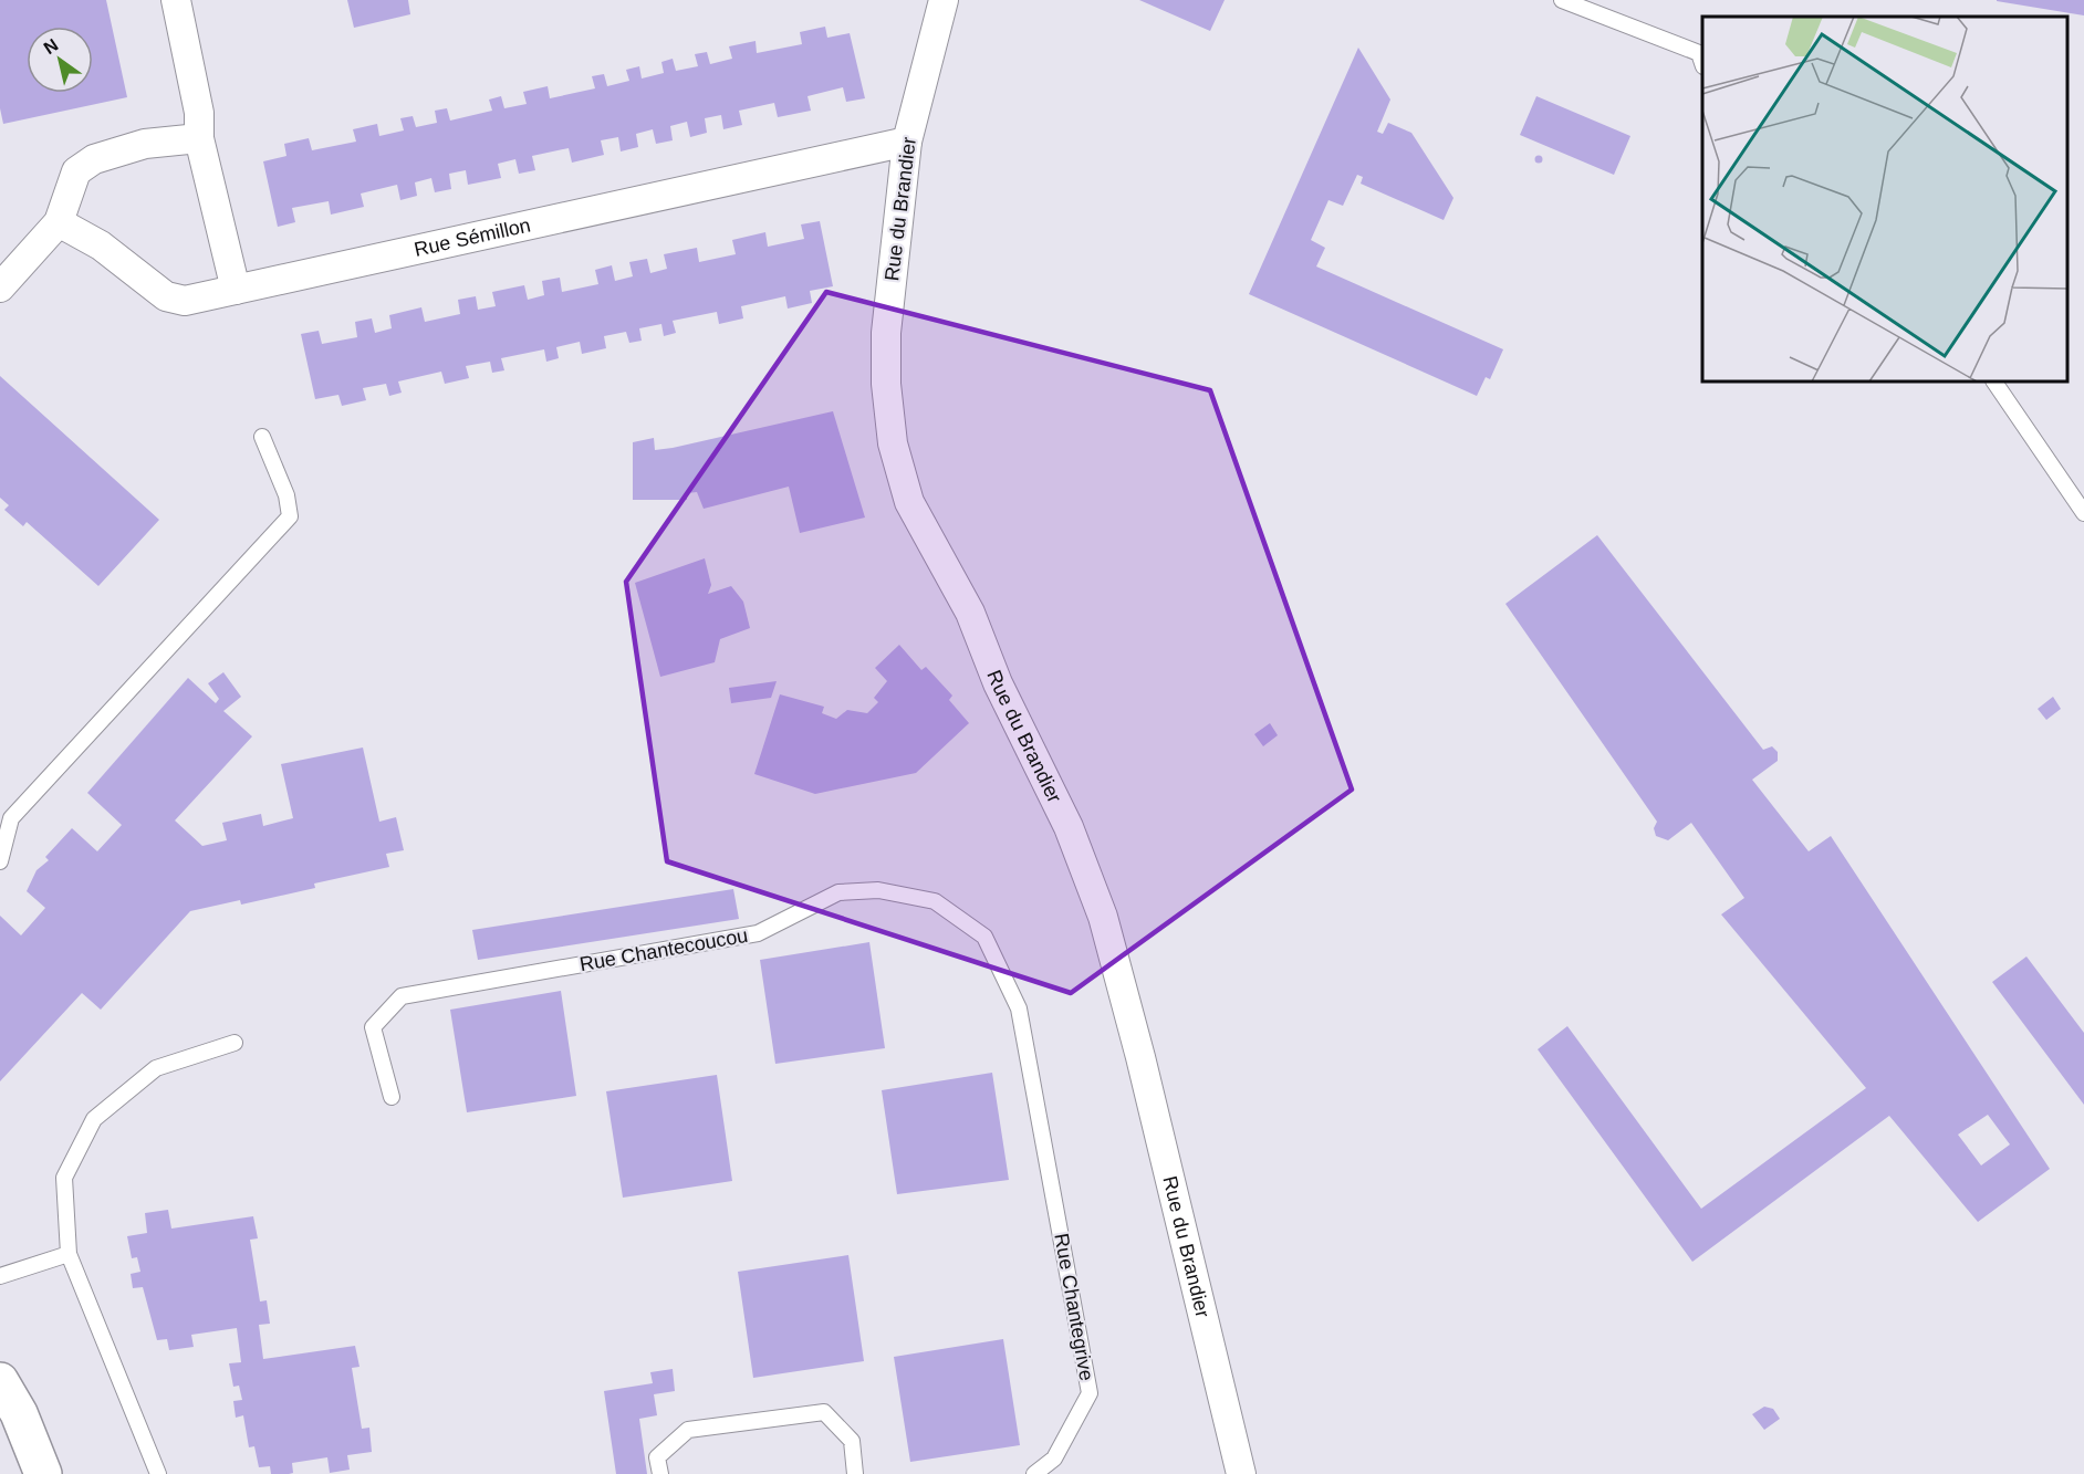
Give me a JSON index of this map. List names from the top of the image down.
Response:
{
  "streets": {
    "street": ["Rue du Brandier", "Rue Sémillon"],
    "lane": ["Rue Chantecoucou", "Rue Chantegrive"]
  },
  "crossings": [
    ["Rue du Brandier", "Rue Sémillon"],
    ["Rue Chantecoucou", "Rue Chantegrive"]
  ],
  "north": "top left"
}
